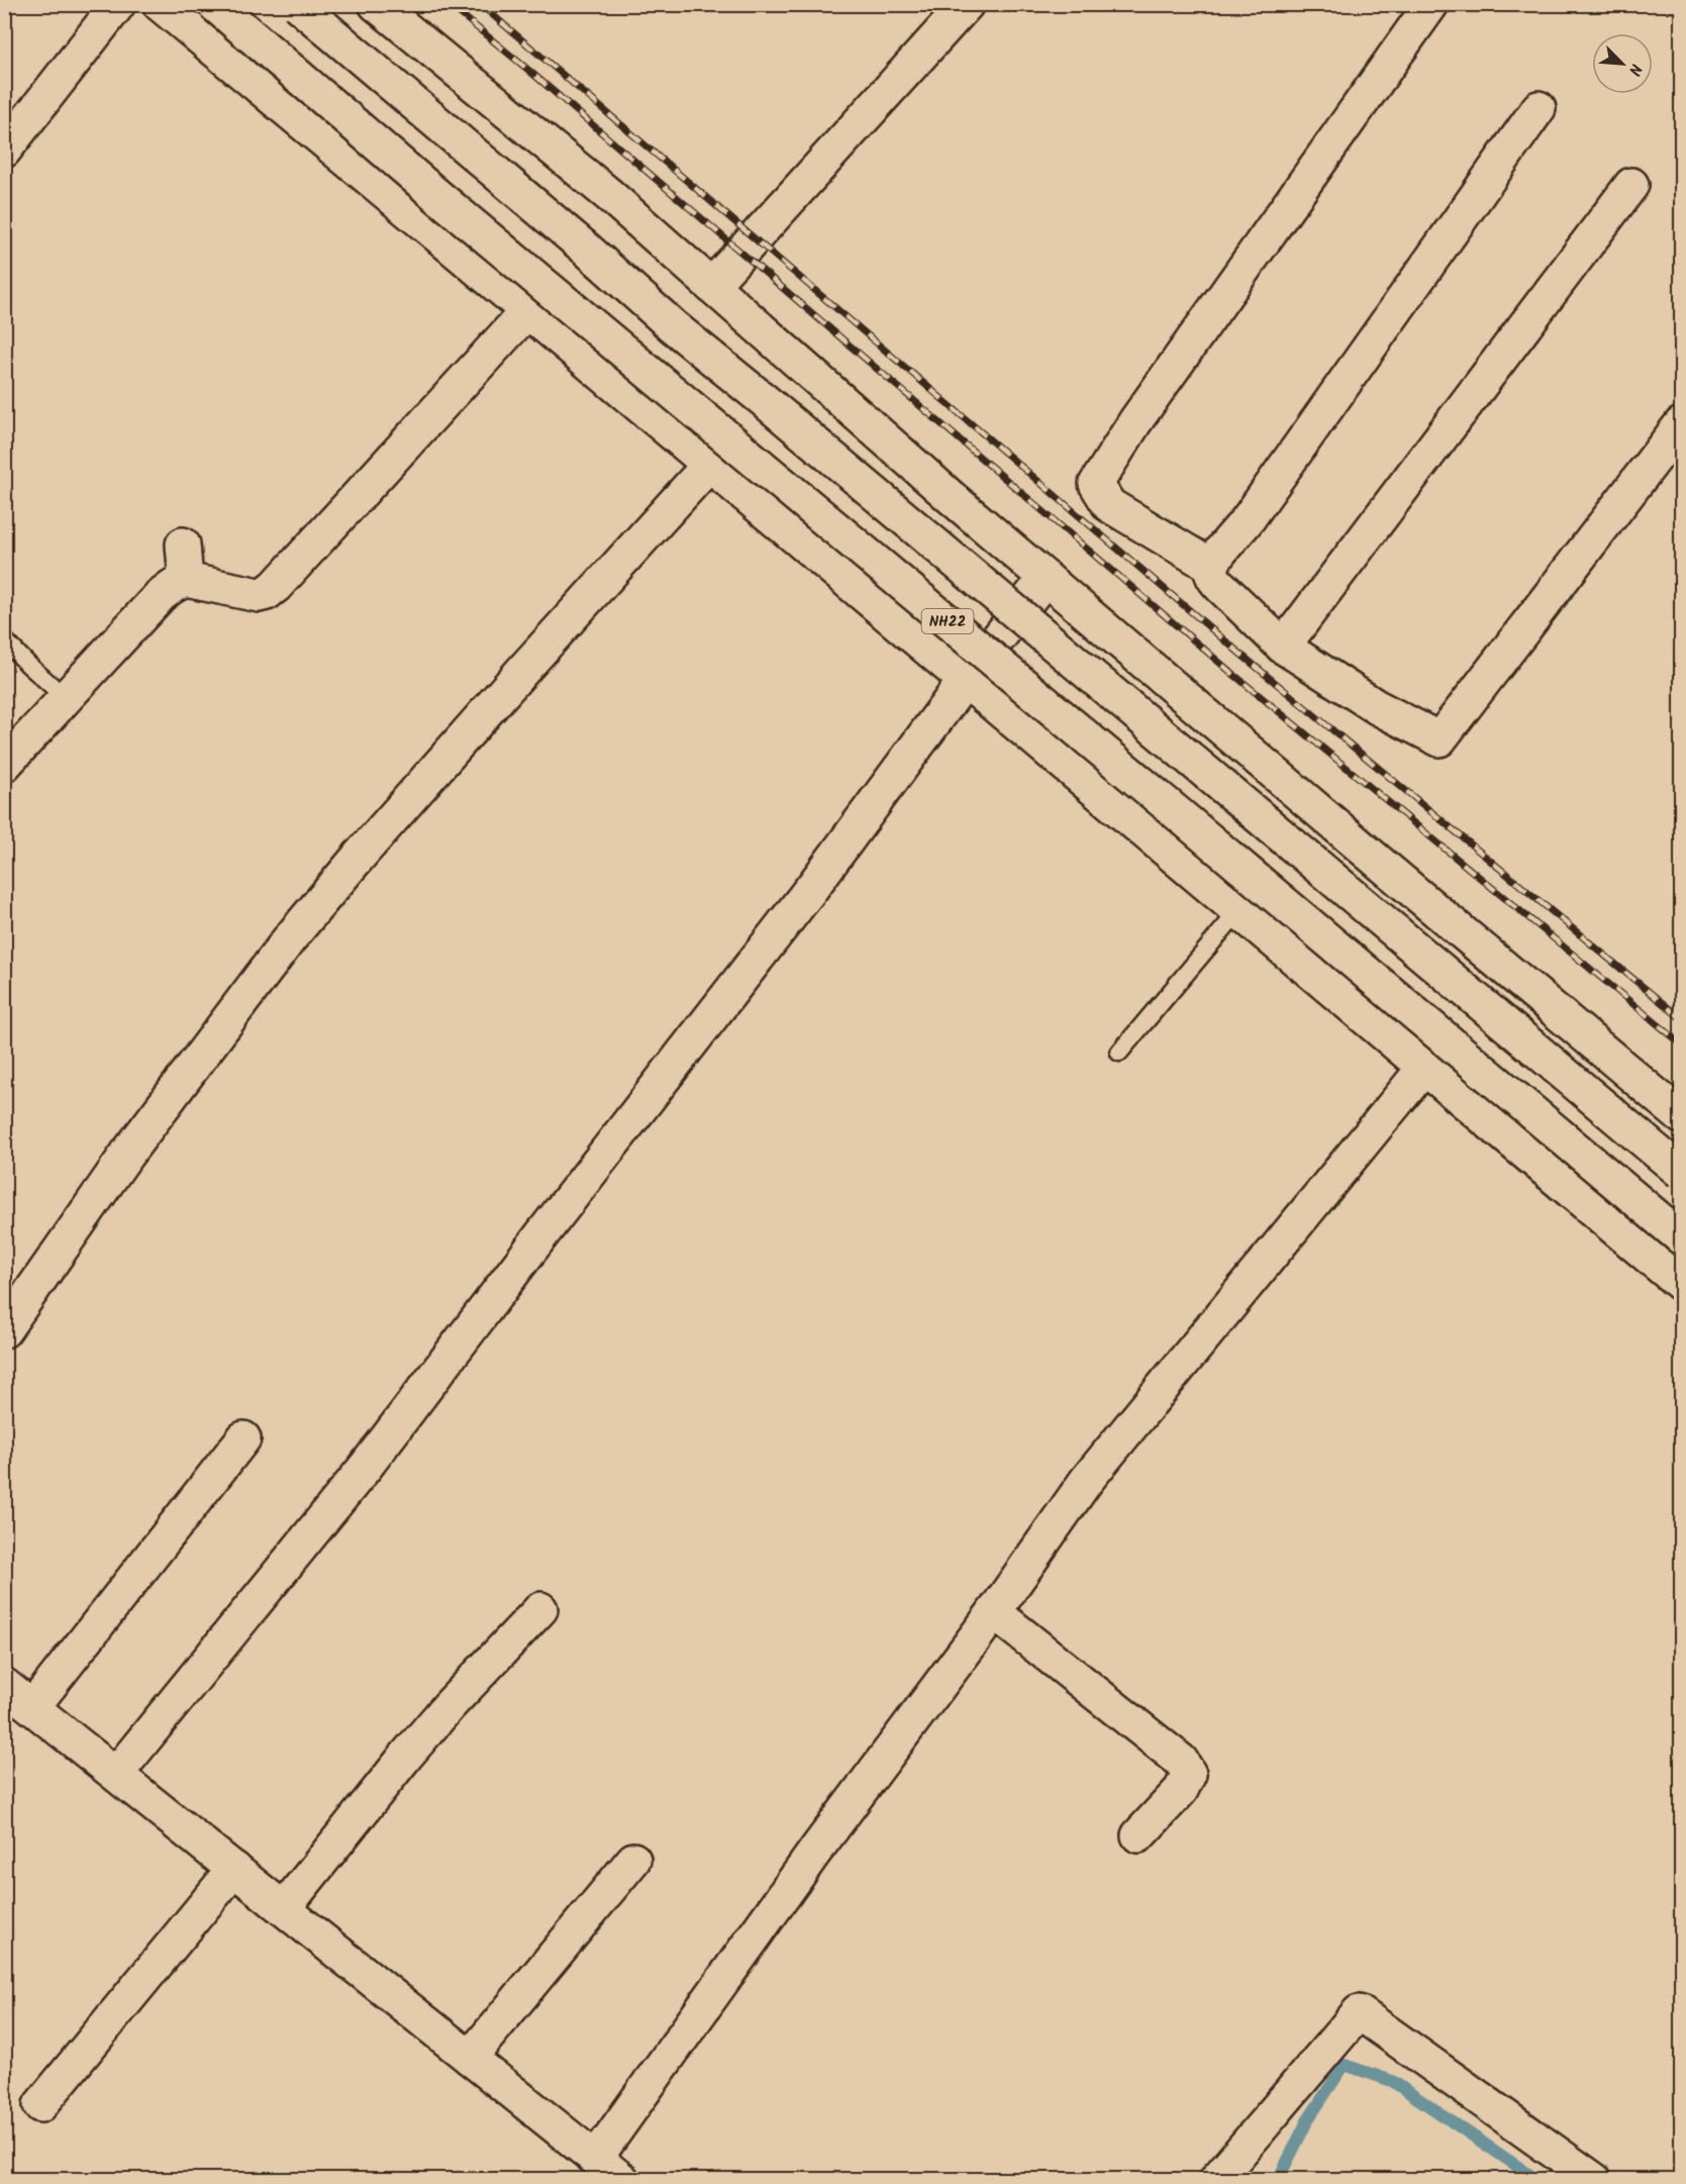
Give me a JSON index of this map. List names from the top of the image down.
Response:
{
  "streets": {
    "main road": ["NH22"]
  },
  "north": "bottom right"
}
